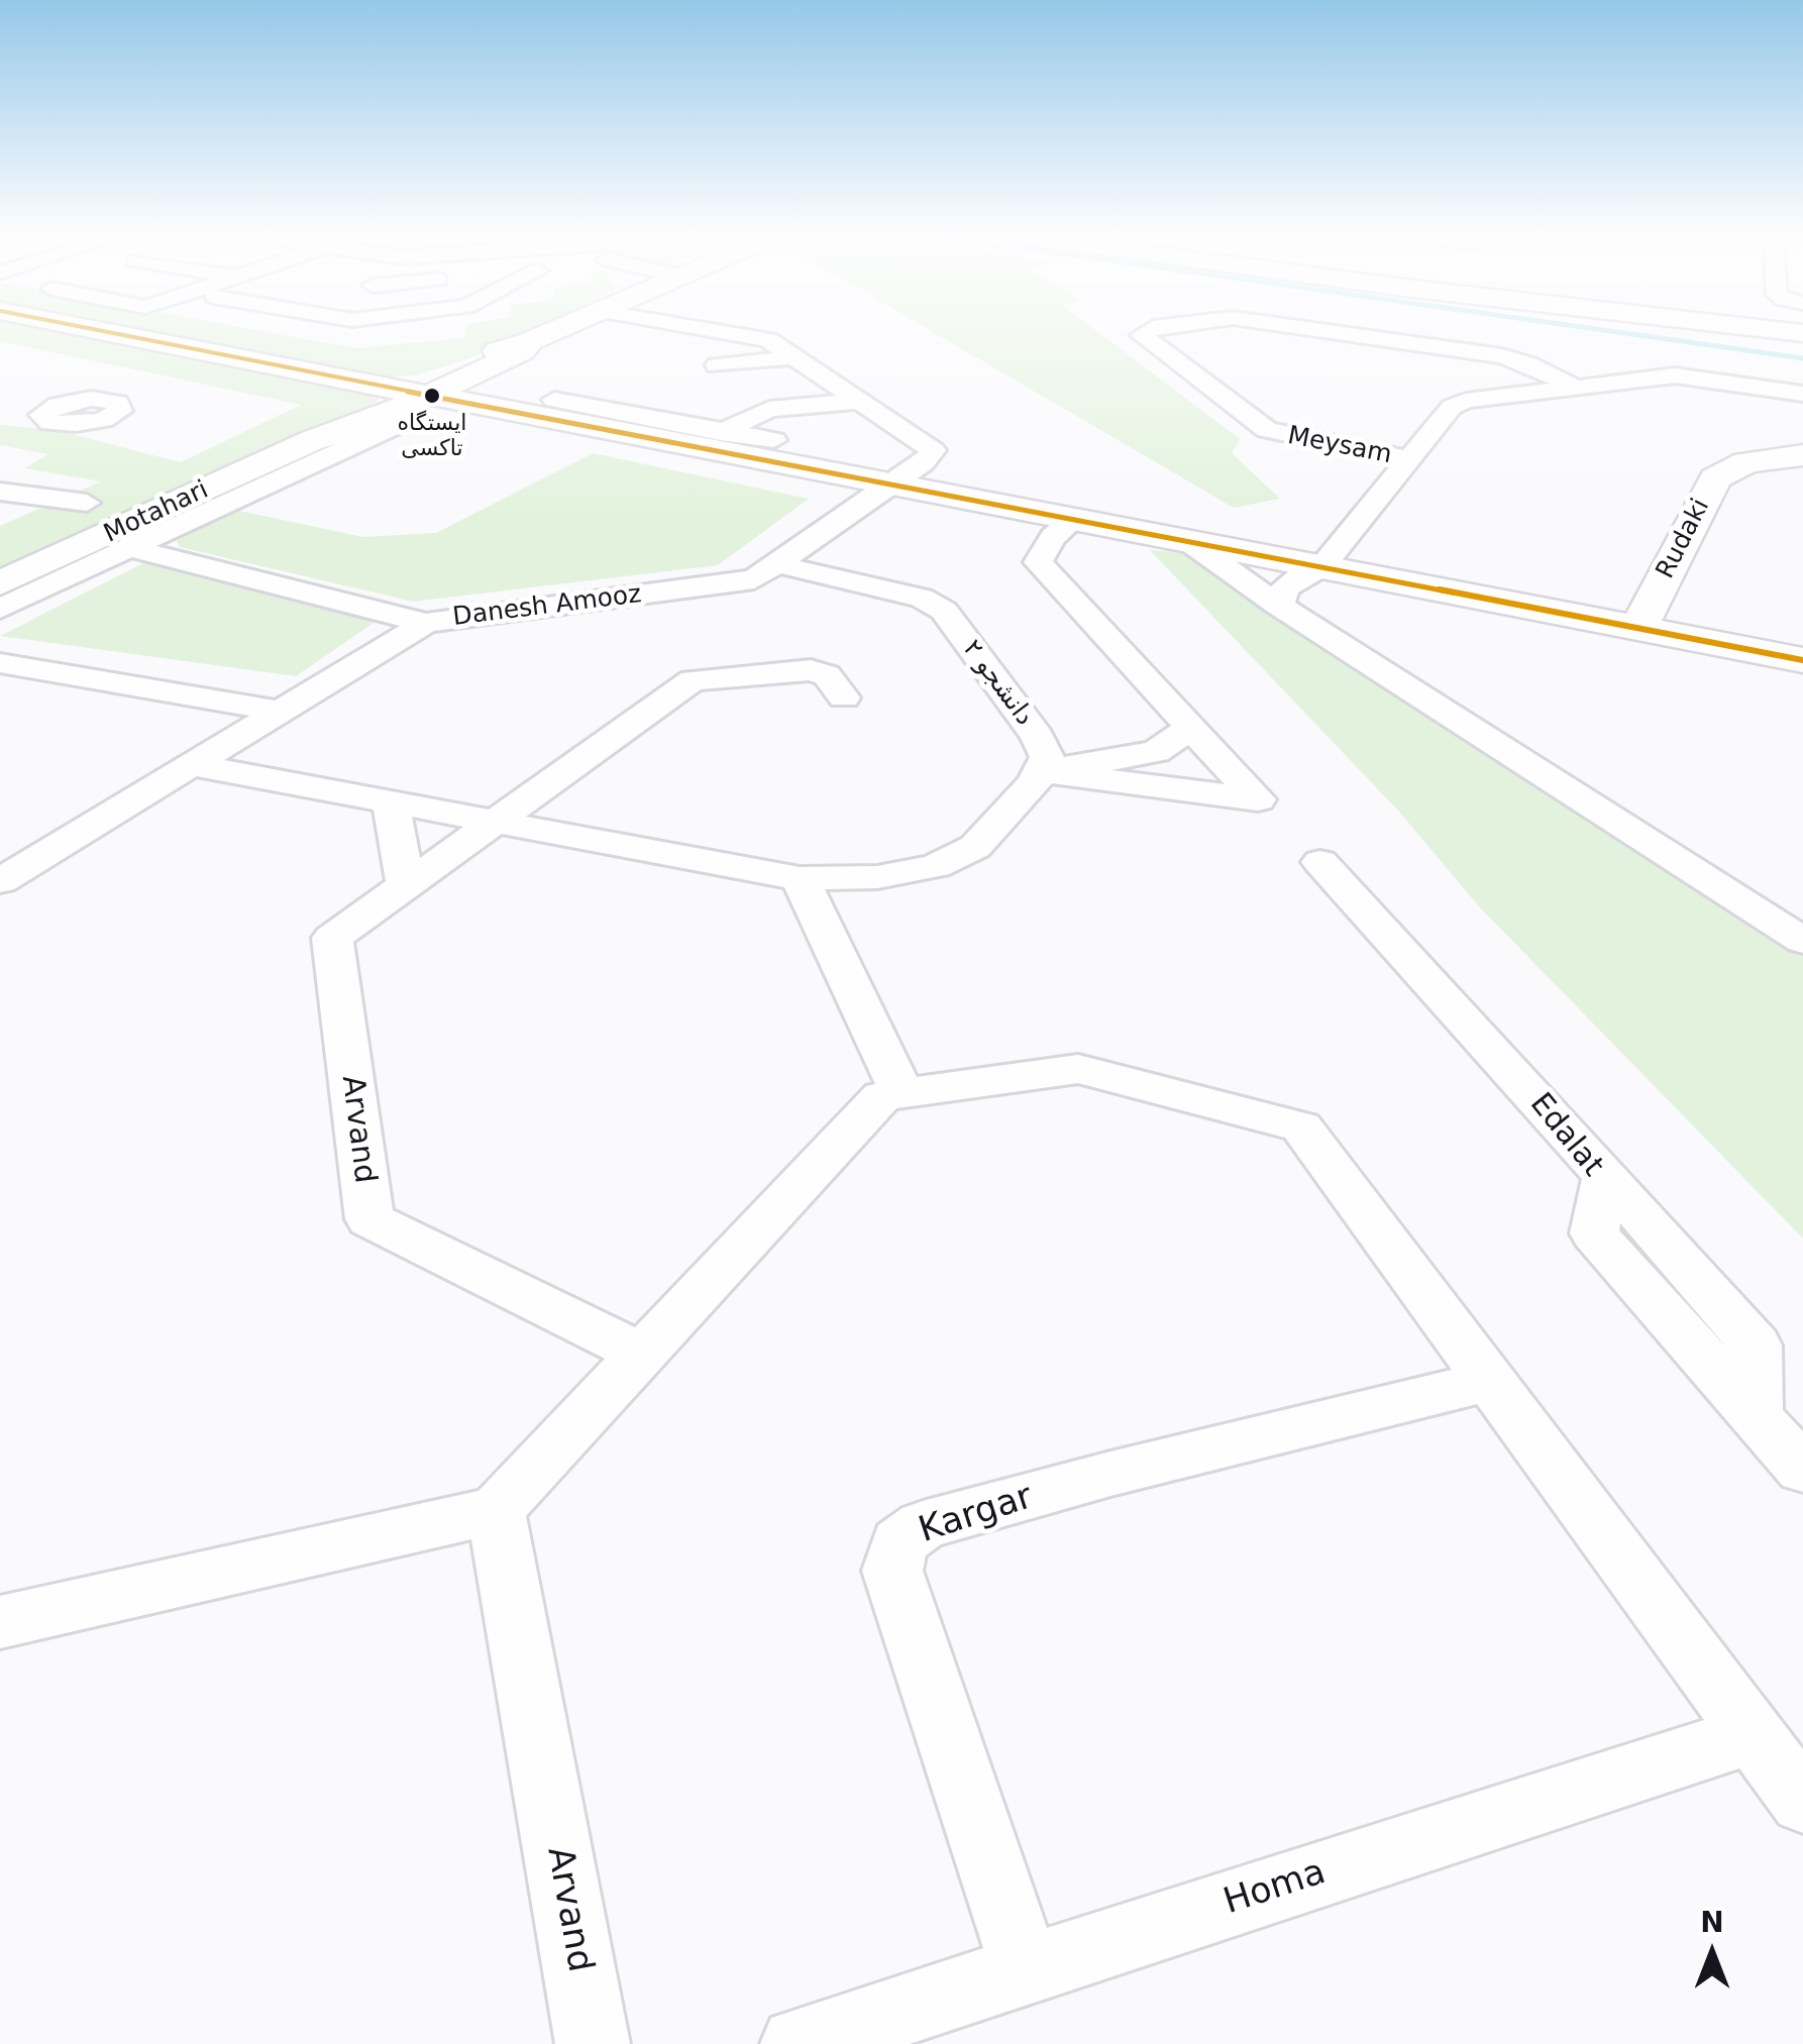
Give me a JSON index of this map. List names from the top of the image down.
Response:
{
  "streets": {
    "main road": ["Motahari", "Rudaki"],
    "street": [
      "Meysam",
      "Danesh Amooz",
      "دانشجو ۲",
      "Arvand",
      "Edalat",
      "Kargar",
      "Homa"
    ]
  },
  "crossings": [
    ["Danesh Amooz", "دانشجو ۲"],
    ["Kargar", "Homa"]
  ],
  "places": ["ایستگاه تاکسی"],
  "north": "top"
}
